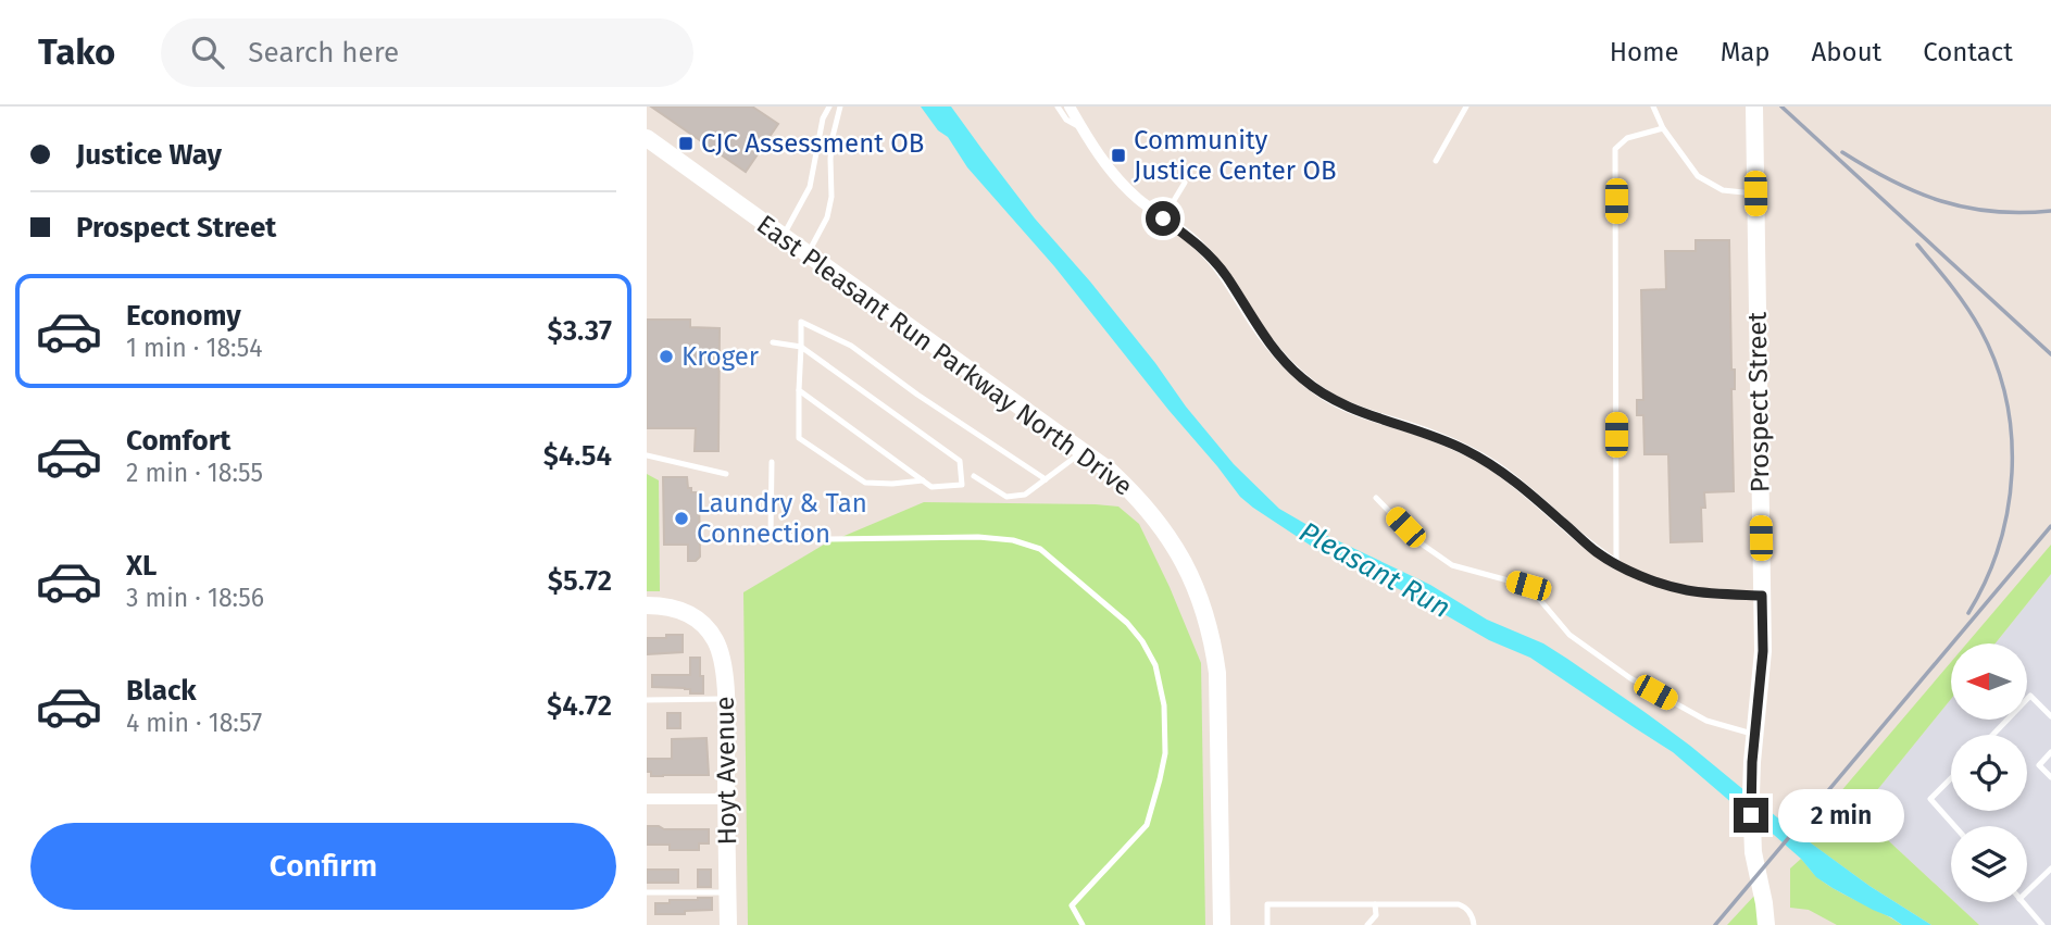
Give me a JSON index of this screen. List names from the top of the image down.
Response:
{
  "streets": {
    "main road": ["East Pleasant Run Parkway North Drive", "Prospect Street", "Hoyt Avenue"]
  },
  "water": ["Pleasant Run"],
  "places": {
    "transit": ["CJC Assessment OB", "Community Justice Center OB"],
    "other": ["Kroger", "Laundry & Tan Connection"]
  },
  "north": "left",
  "page": {
    "header": "Tako",
    "search": "Search here",
    "nav": [
      "Home",
      "Map",
      "About",
      "Contact"
    ],
    "banner": ["Justice Way", "Prospect Street"],
    "list": [
      {
        "name": "Economy",
        "note": "1 min · 18:54",
        "value": "$3.37"
      },
      {
        "name": "Comfort",
        "note": "2 min · 18:55",
        "value": "$4.54"
      },
      {
        "name": "XL",
        "note": "3 min · 18:56",
        "value": "$5.72"
      },
      {
        "name": "Black",
        "note": "4 min · 18:57",
        "value": "$4.72"
      }
    ],
    "bubble": "2 min",
    "buttons": "Confirm"
  }
}
